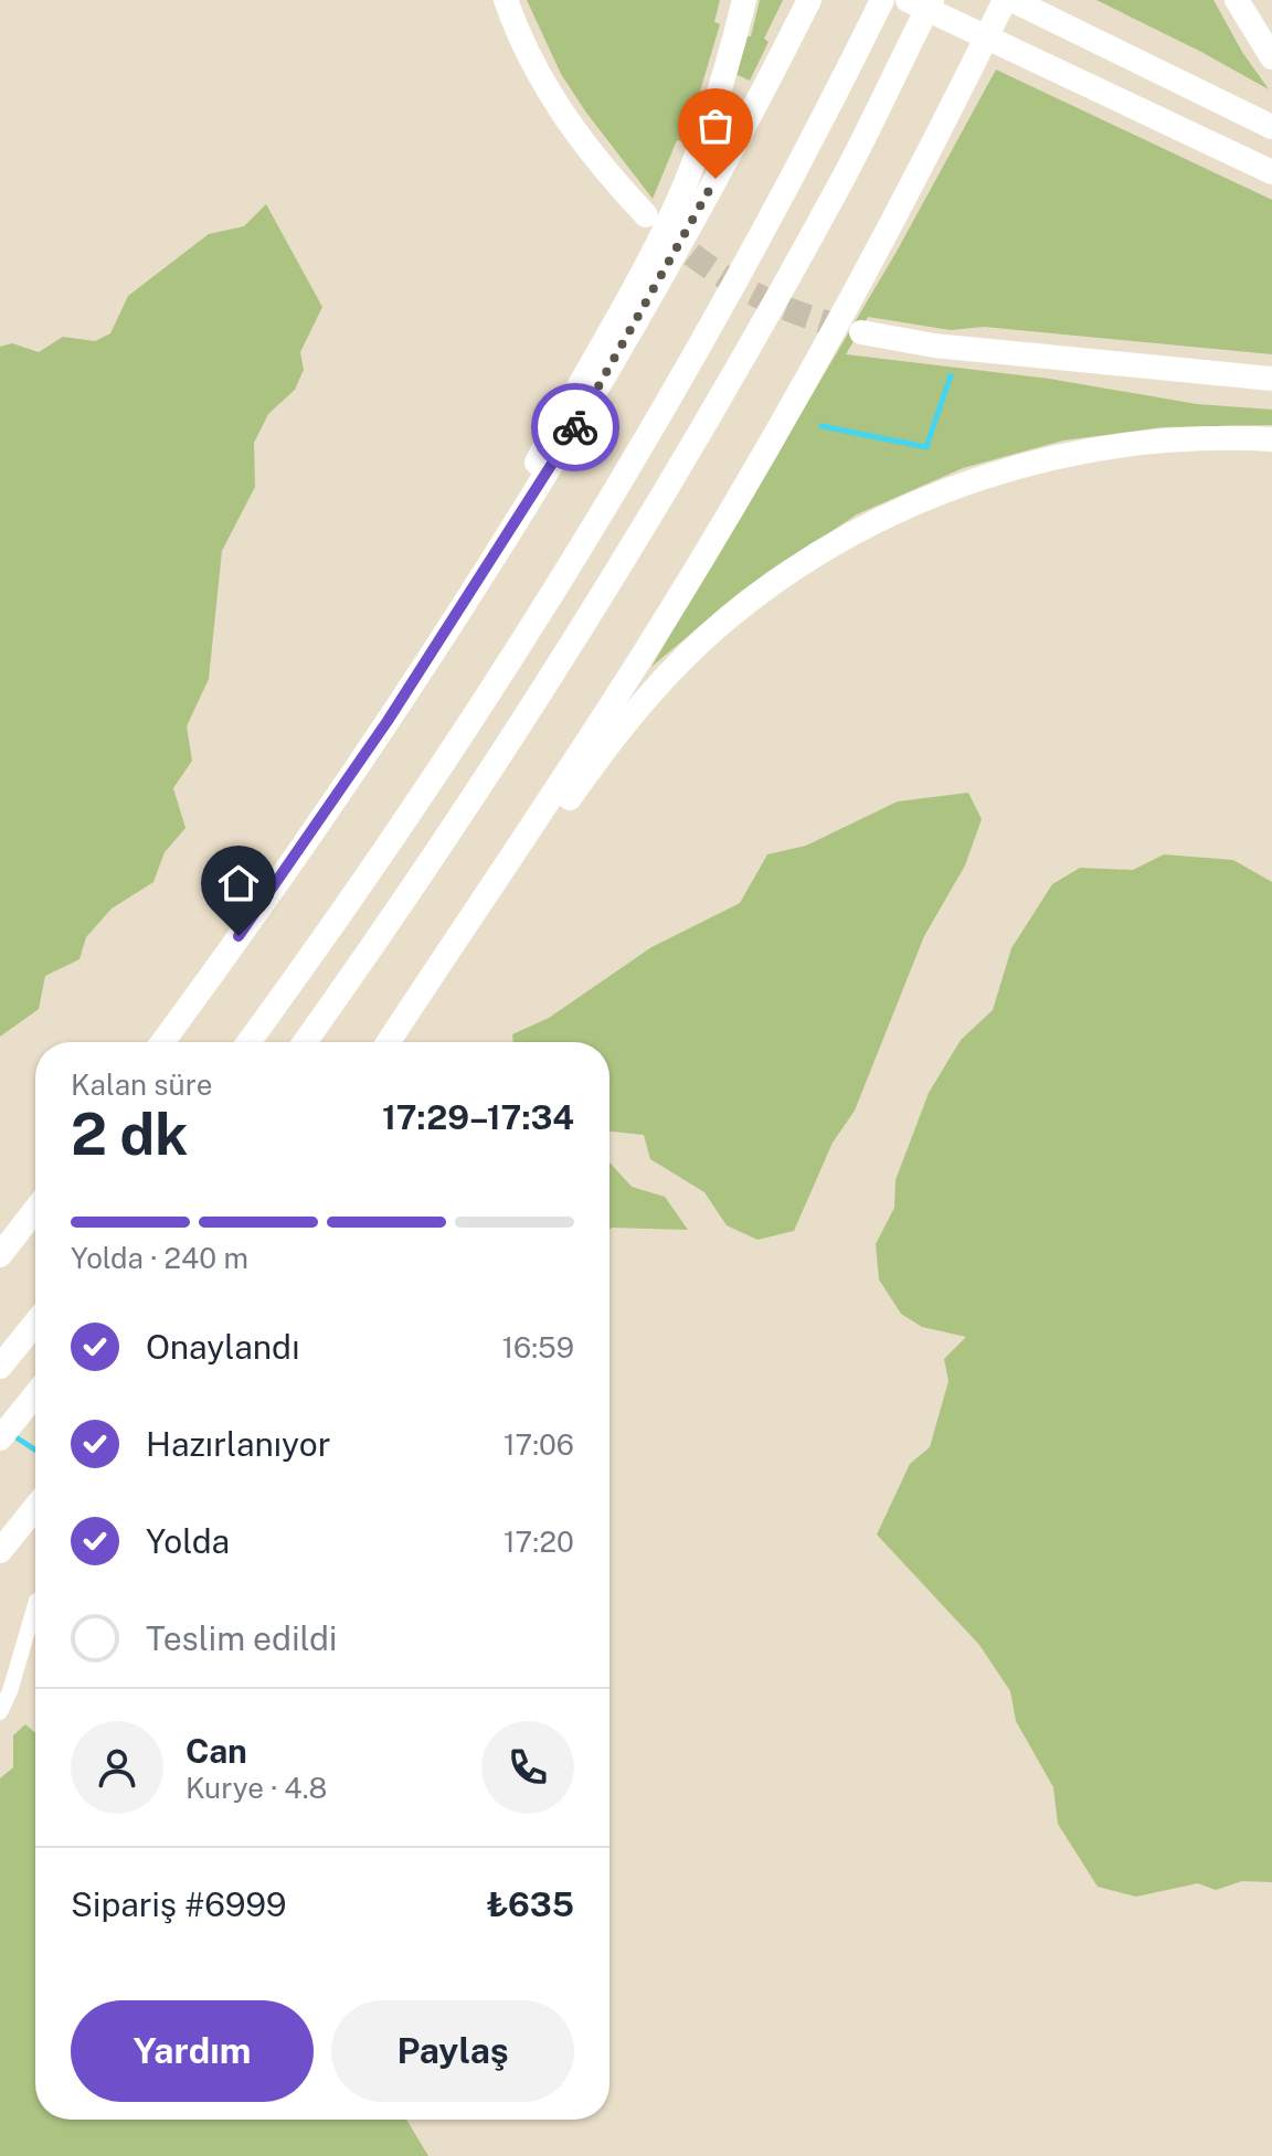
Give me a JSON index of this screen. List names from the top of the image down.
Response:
{
  "page": {
    "heading": ["2 dk", "Kalan süre", "17:29–17:34"],
    "panel": [
      "Can",
      "Kurye · 4.8",
      "Sipariş #6999",
      "₺635"
    ],
    "bar": "Yolda · 240 m",
    "list": [
      ["Onaylandı", "16:59"],
      ["Hazırlanıyor", "17:06"],
      ["Yolda", "17:20"],
      "Teslim edildi"
    ],
    "buttons": ["Yardım", "Paylaş"]
  }
}
